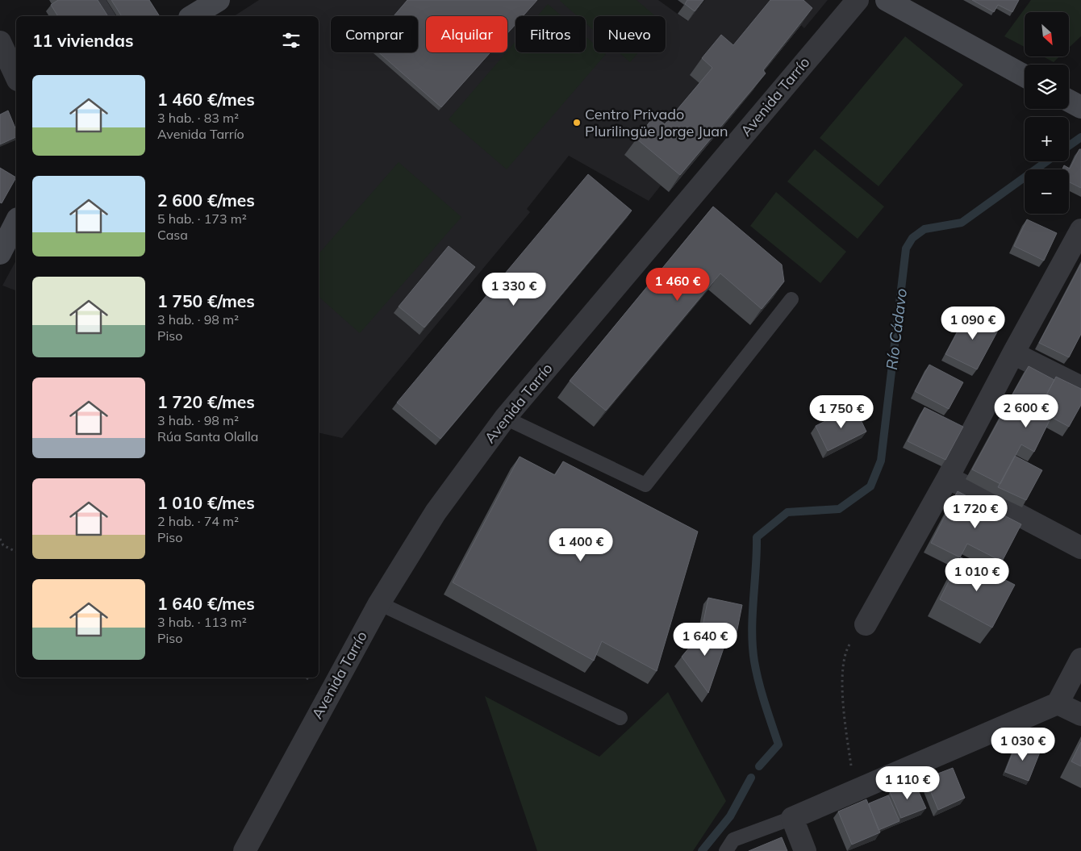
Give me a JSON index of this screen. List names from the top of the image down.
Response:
{
  "streets": {
    "street": ["Avenida Tarrío"]
  },
  "water": ["Río Cádavo"],
  "places": ["Centro Privado Plurilingüe Jorge Juan"],
  "north": "bottom right",
  "page": {
    "map_buttons": ["+", "−"],
    "chip": [
      "Comprar",
      "Alquilar",
      "Filtros",
      "Nuevo"
    ],
    "heading": "11 viviendas",
    "list": [
      {
        "name": "1 460 €/mes",
        "note": "3 hab. · 83 m² · Avenida Tarrío"
      },
      {
        "name": "2 600 €/mes",
        "note": "5 hab. · 173 m² · Casa"
      },
      {
        "name": "1 750 €/mes",
        "note": "3 hab. · 98 m² · Piso"
      },
      {
        "name": "1 720 €/mes",
        "note": "3 hab. · 98 m² · Rúa Santa Olalla"
      },
      {
        "name": "1 010 €/mes",
        "note": "2 hab. · 74 m² · Piso"
      },
      {
        "name": "1 640 €/mes",
        "note": "3 hab. · 113 m² · Piso"
      }
    ],
    "price": [
      "1 460 €",
      "1 330 €",
      "1 090 €",
      "2 600 €",
      "1 750 €",
      "1 720 €",
      "1 400 €",
      "1 010 €",
      "1 640 €",
      "1 030 €",
      "1 110 €"
    ]
  }
}
